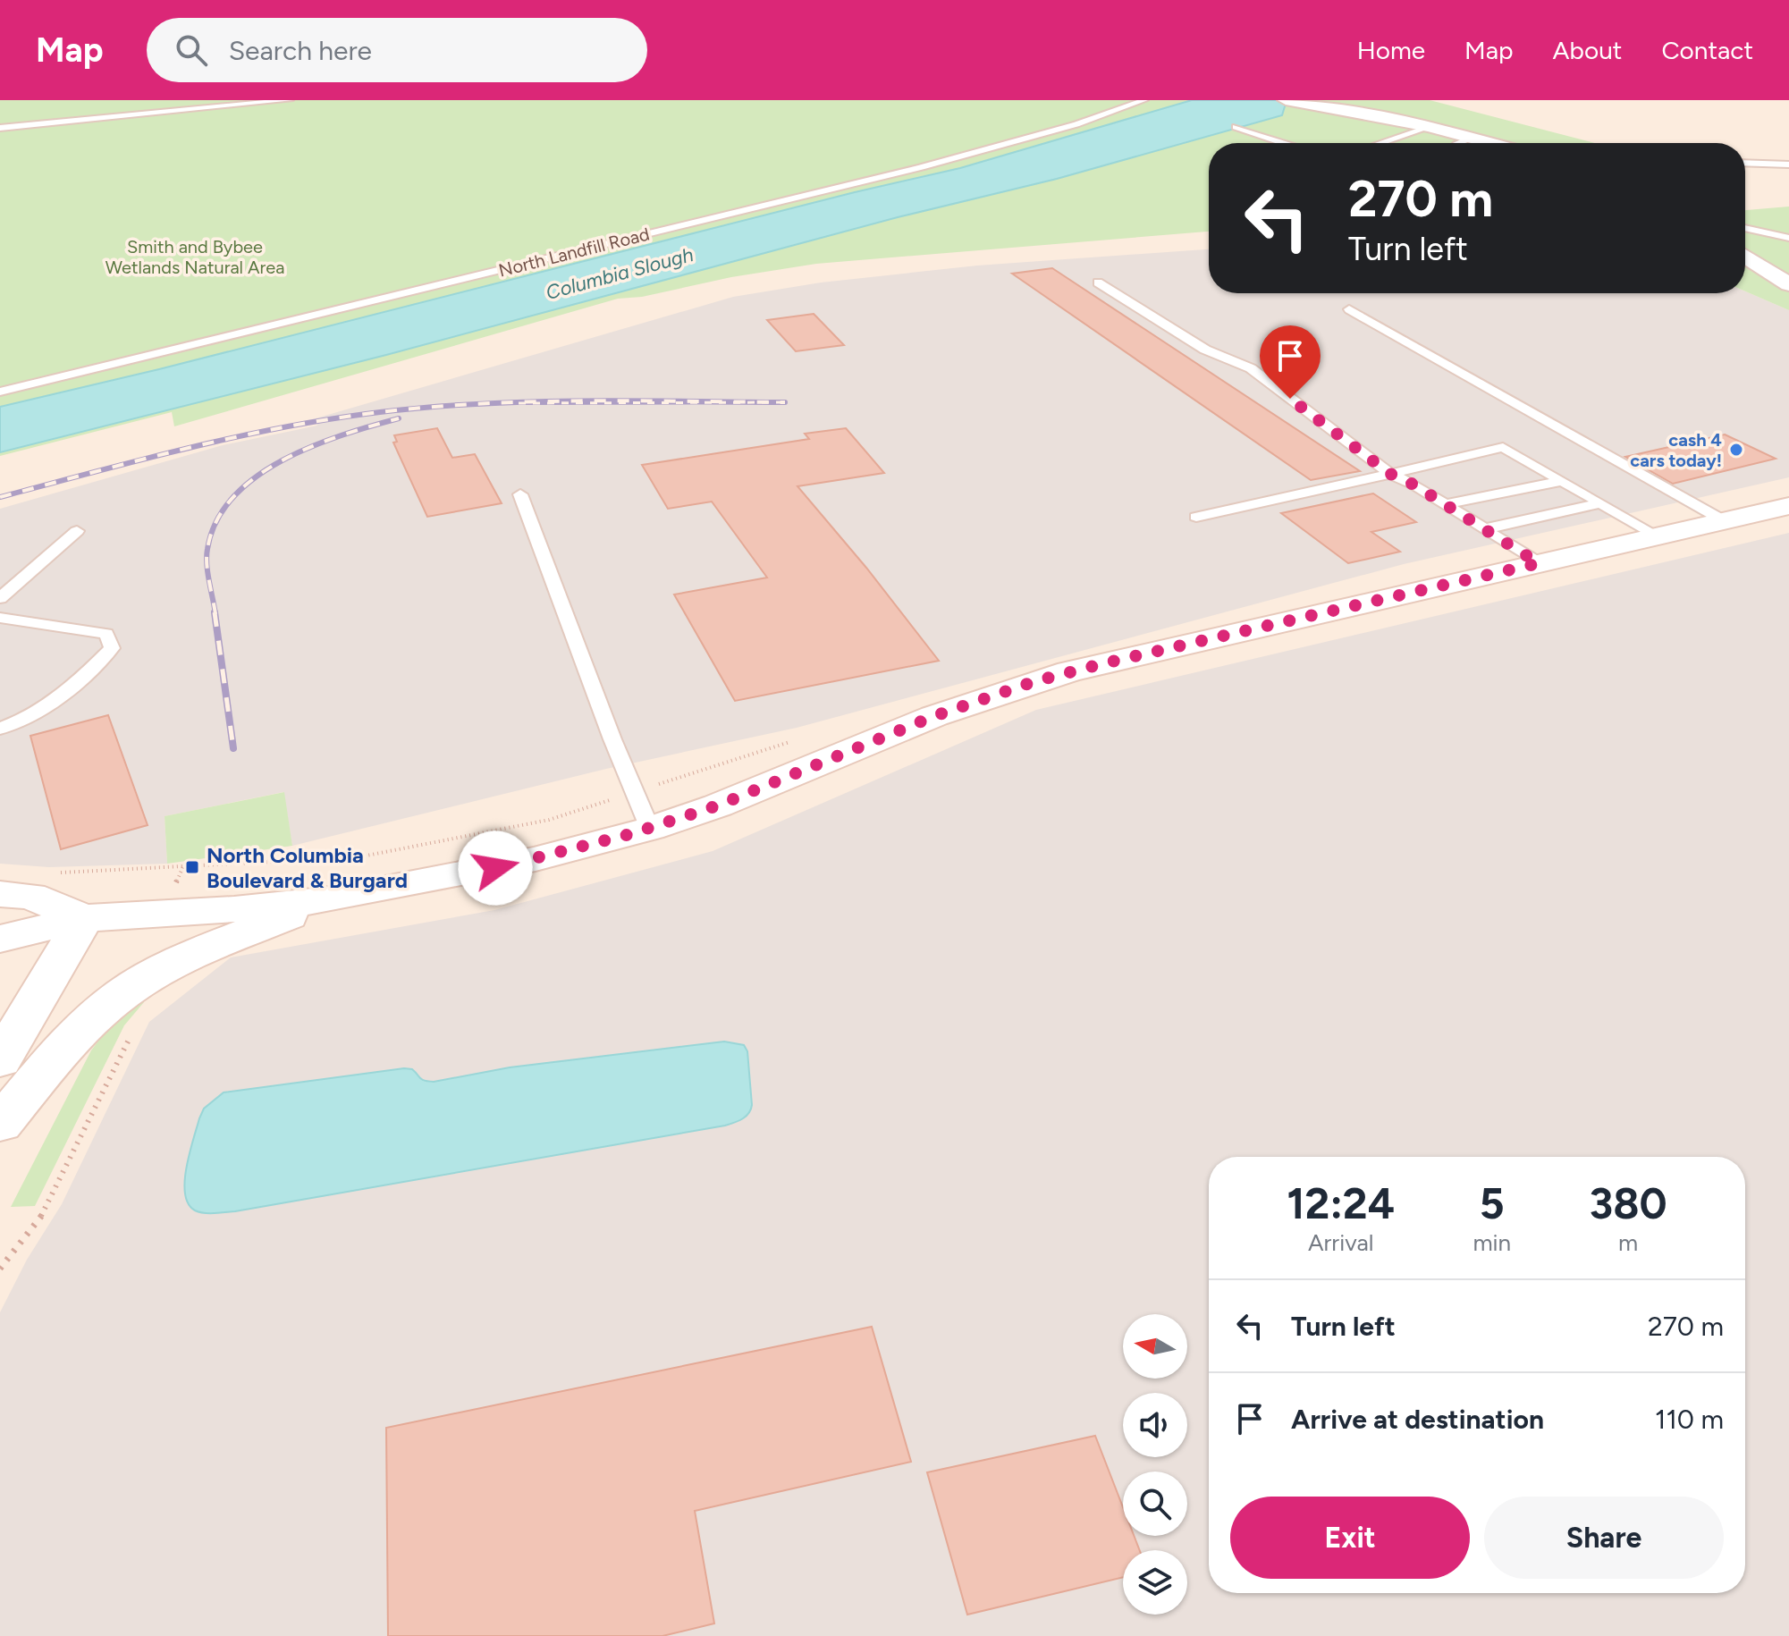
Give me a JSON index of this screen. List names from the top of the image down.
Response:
{
  "streets": {
    "lane": ["North Landfill Road"]
  },
  "water": ["Columbia Slough"],
  "parks": ["Smith and Bybee Wetlands Natural Area"],
  "places": {
    "other": ["cash 4 cars today!"],
    "transit": ["North Columbia Boulevard & Burgard"]
  },
  "north": "left",
  "page": {
    "header": "Map",
    "search": "Search here",
    "nav": [
      "Home",
      "Map",
      "About",
      "Contact"
    ],
    "turn": ["270 m", "Turn left"],
    "eta": [
      "12:24",
      "Arrival",
      "5",
      "min",
      "380",
      "m"
    ],
    "list": [
      {
        "name": "Turn left",
        "value": "270 m"
      },
      {
        "name": "Arrive at destination",
        "value": "110 m"
      }
    ],
    "buttons": ["Exit", "Share"]
  }
}
